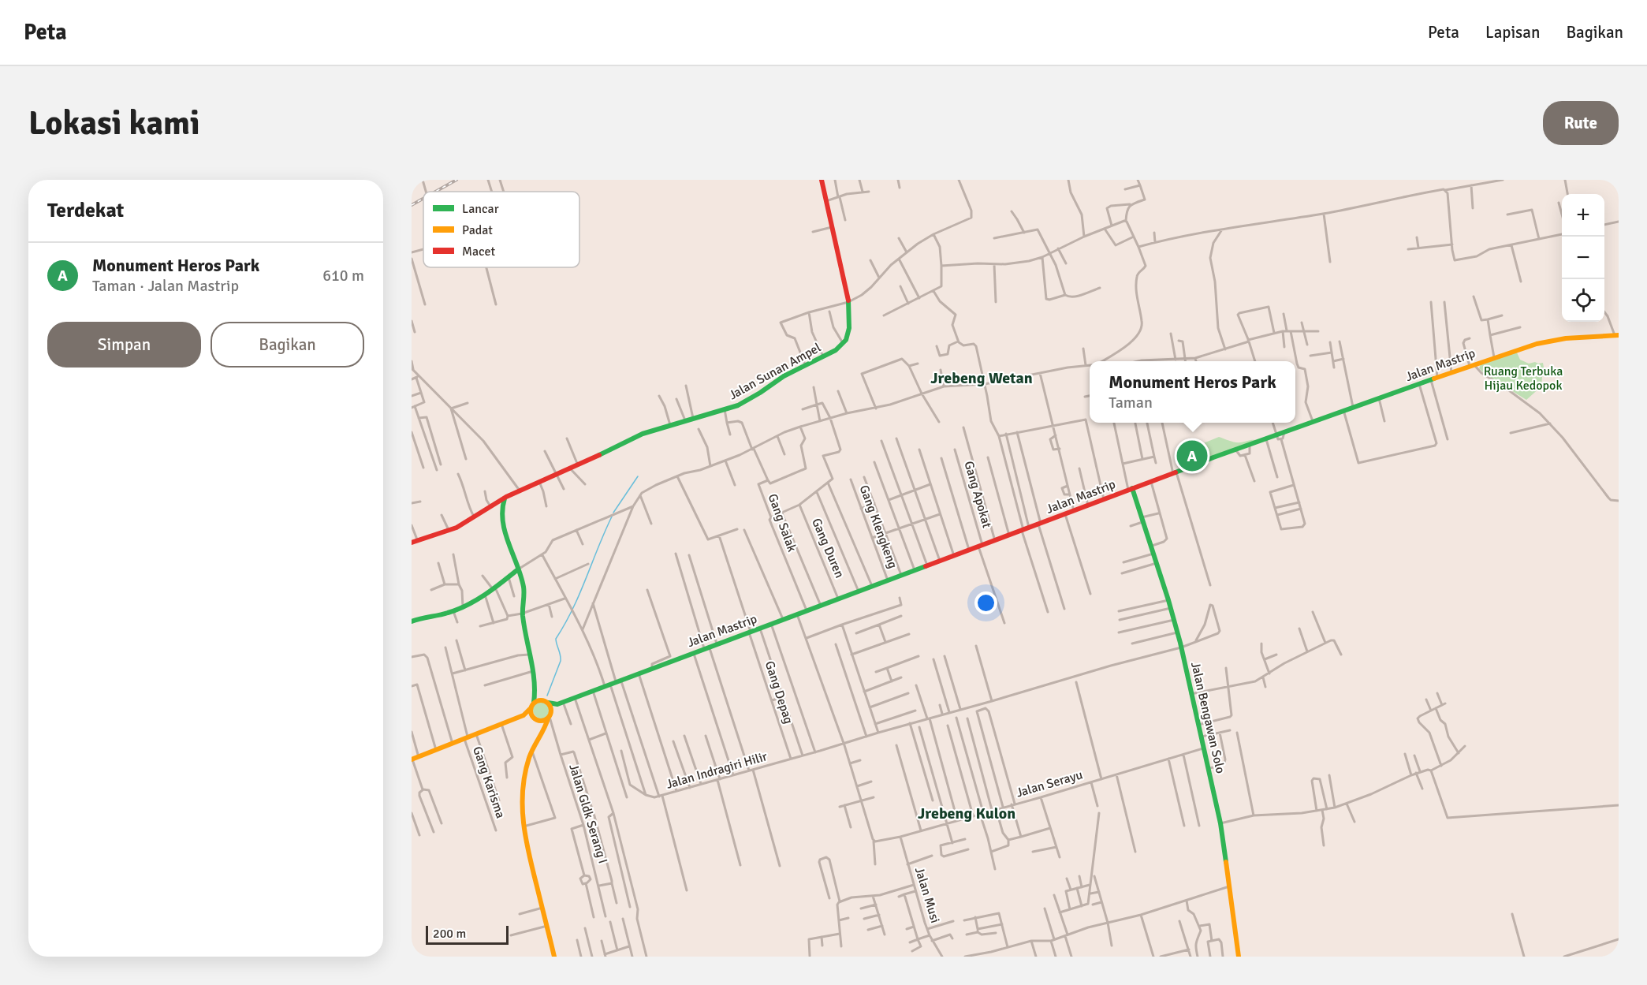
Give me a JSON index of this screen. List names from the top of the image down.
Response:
{
  "streets": {
    "main road": ["Jalan Mastrip", "Jalan Sunan Ampel", "Jalan Bengawan Solo"],
    "street": [
      "Gang Apokat",
      "Gang Salak",
      "Gang Klengkeng",
      "Gang Duren",
      "Gang Depag",
      "Jalan Indragiri Hilir",
      "Gang Karisma",
      "Jalan Serayu",
      "Jalan Gldk Serang I",
      "Jalan Musi"
    ]
  },
  "crossings": [
    ["Jalan Mastrip", "Gang Apokat"],
    ["Jalan Mastrip", "Gang Salak"],
    ["Jalan Mastrip", "Gang Klengkeng"],
    ["Jalan Mastrip", "Gang Duren"],
    ["Jalan Mastrip", "Gang Depag"],
    ["Jalan Mastrip", "Jalan Bengawan Solo"],
    ["Jalan Mastrip", "Jalan Gldk Serang I"],
    ["Jalan Sunan Ampel", "Gang Salak"],
    ["Gang Depag", "Jalan Indragiri Hilir"],
    ["Jalan Bengawan Solo", "Jalan Indragiri Hilir"],
    ["Jalan Bengawan Solo", "Jalan Serayu"],
    ["Jalan Serayu", "Jalan Musi"]
  ],
  "districts": ["Jrebeng Wetan", "Jrebeng Kulon"],
  "parks": ["Ruang Terbuka Hijau Kedopok"],
  "legend": ["Lancar", "Padat", "Macet"],
  "scale_bar": "200 m",
  "page": {
    "header": "Peta",
    "nav": ["Peta", "Lapisan", "Bagikan"],
    "buttons": [
      "Rute",
      ["Simpan", "Bagikan"]
    ],
    "title": "Lokasi kami",
    "heading": "Terdekat",
    "map_buttons": ["+", "−"],
    "list": [
      {
        "mark": "A",
        "name": "Monument Heros Park",
        "note": "Taman · Jalan Mastrip",
        "value": "610 m"
      }
    ],
    "popup": ["Monument Heros Park", "Taman"],
    "pins": "A",
    "scale": "200 m"
  }
}
